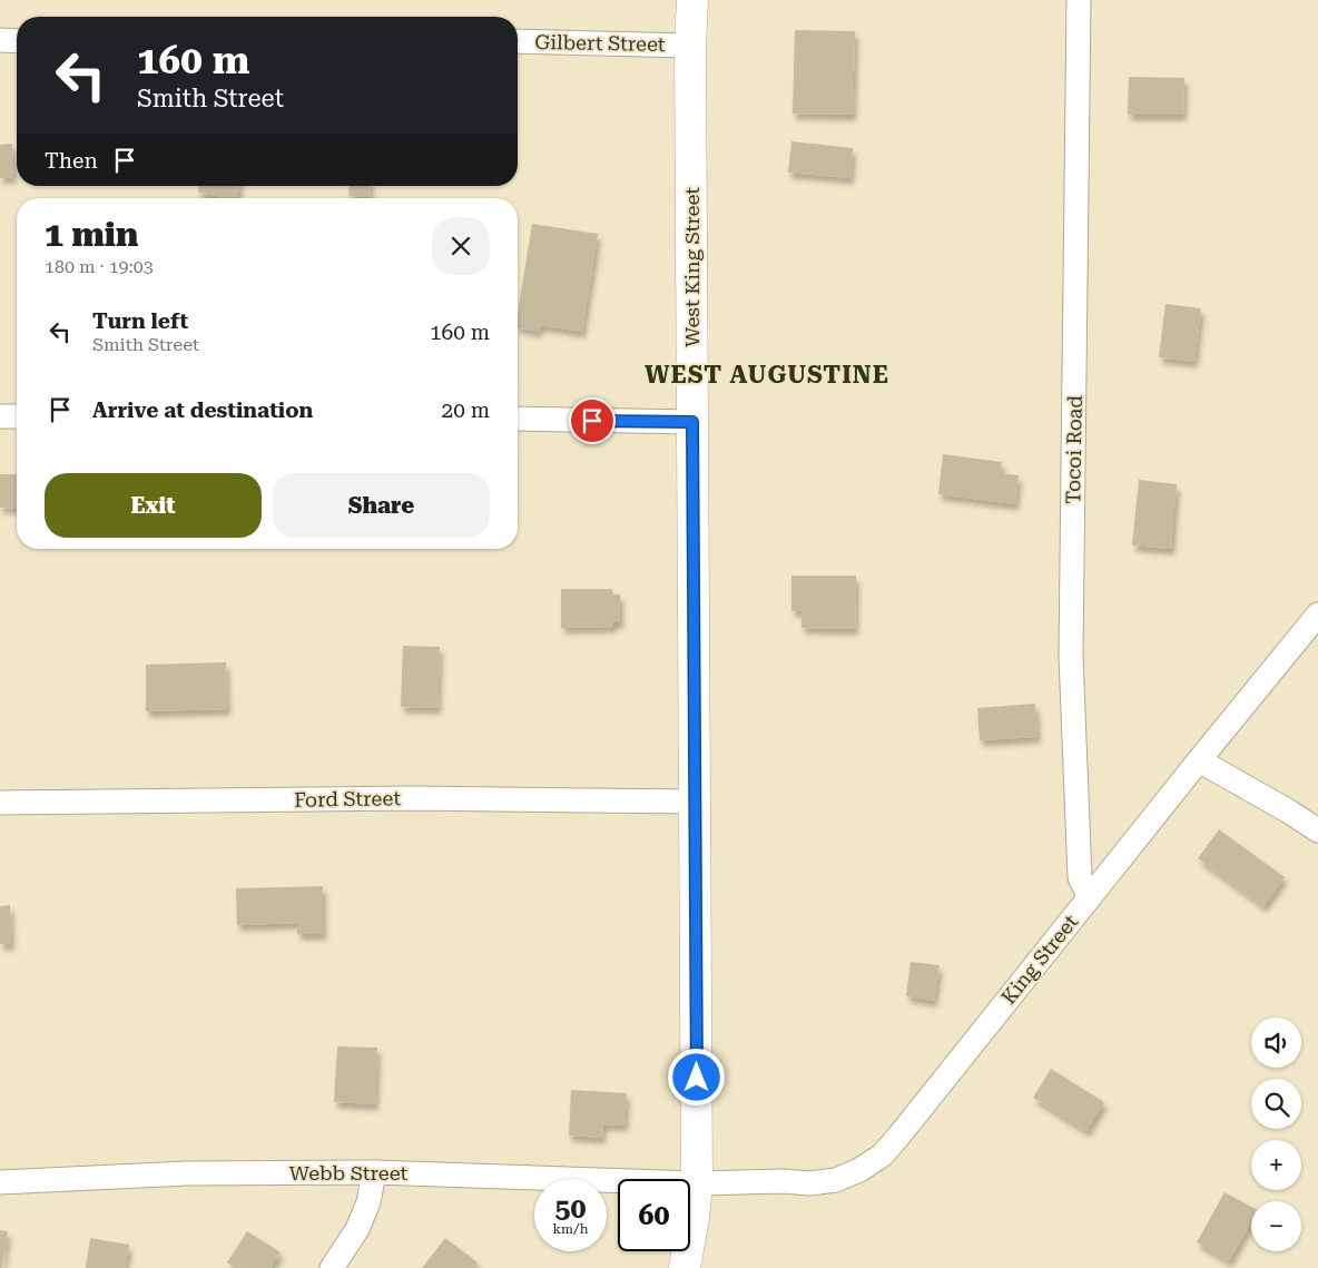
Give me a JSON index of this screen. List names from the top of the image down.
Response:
{
  "streets": {
    "main road": ["West King Street"],
    "street": [
      "Gilbert Street",
      "Tocoi Road",
      "Ford Street",
      "King Street",
      "Webb Street"
    ]
  },
  "crossings": [
    ["Gilbert Street", "West King Street"],
    ["West King Street", "Ford Street"],
    ["West King Street", "King Street"],
    ["West King Street", "Webb Street"],
    ["Tocoi Road", "King Street"],
    ["King Street", "Webb Street"]
  ],
  "districts": ["WEST AUGUSTINE"],
  "page": {
    "turn": ["160 m", "Smith Street"],
    "then": "Then",
    "heading": ["1 min", "180 m · 19:03"],
    "list": [
      {
        "name": "Turn left",
        "note": "Smith Street",
        "value": "160 m"
      },
      {
        "name": "Arrive at destination",
        "value": "20 m"
      }
    ],
    "buttons": ["Exit", "Share"],
    "map_buttons": ["+", "−"],
    "speed": "50 km/h",
    "limit": "60"
  }
}
